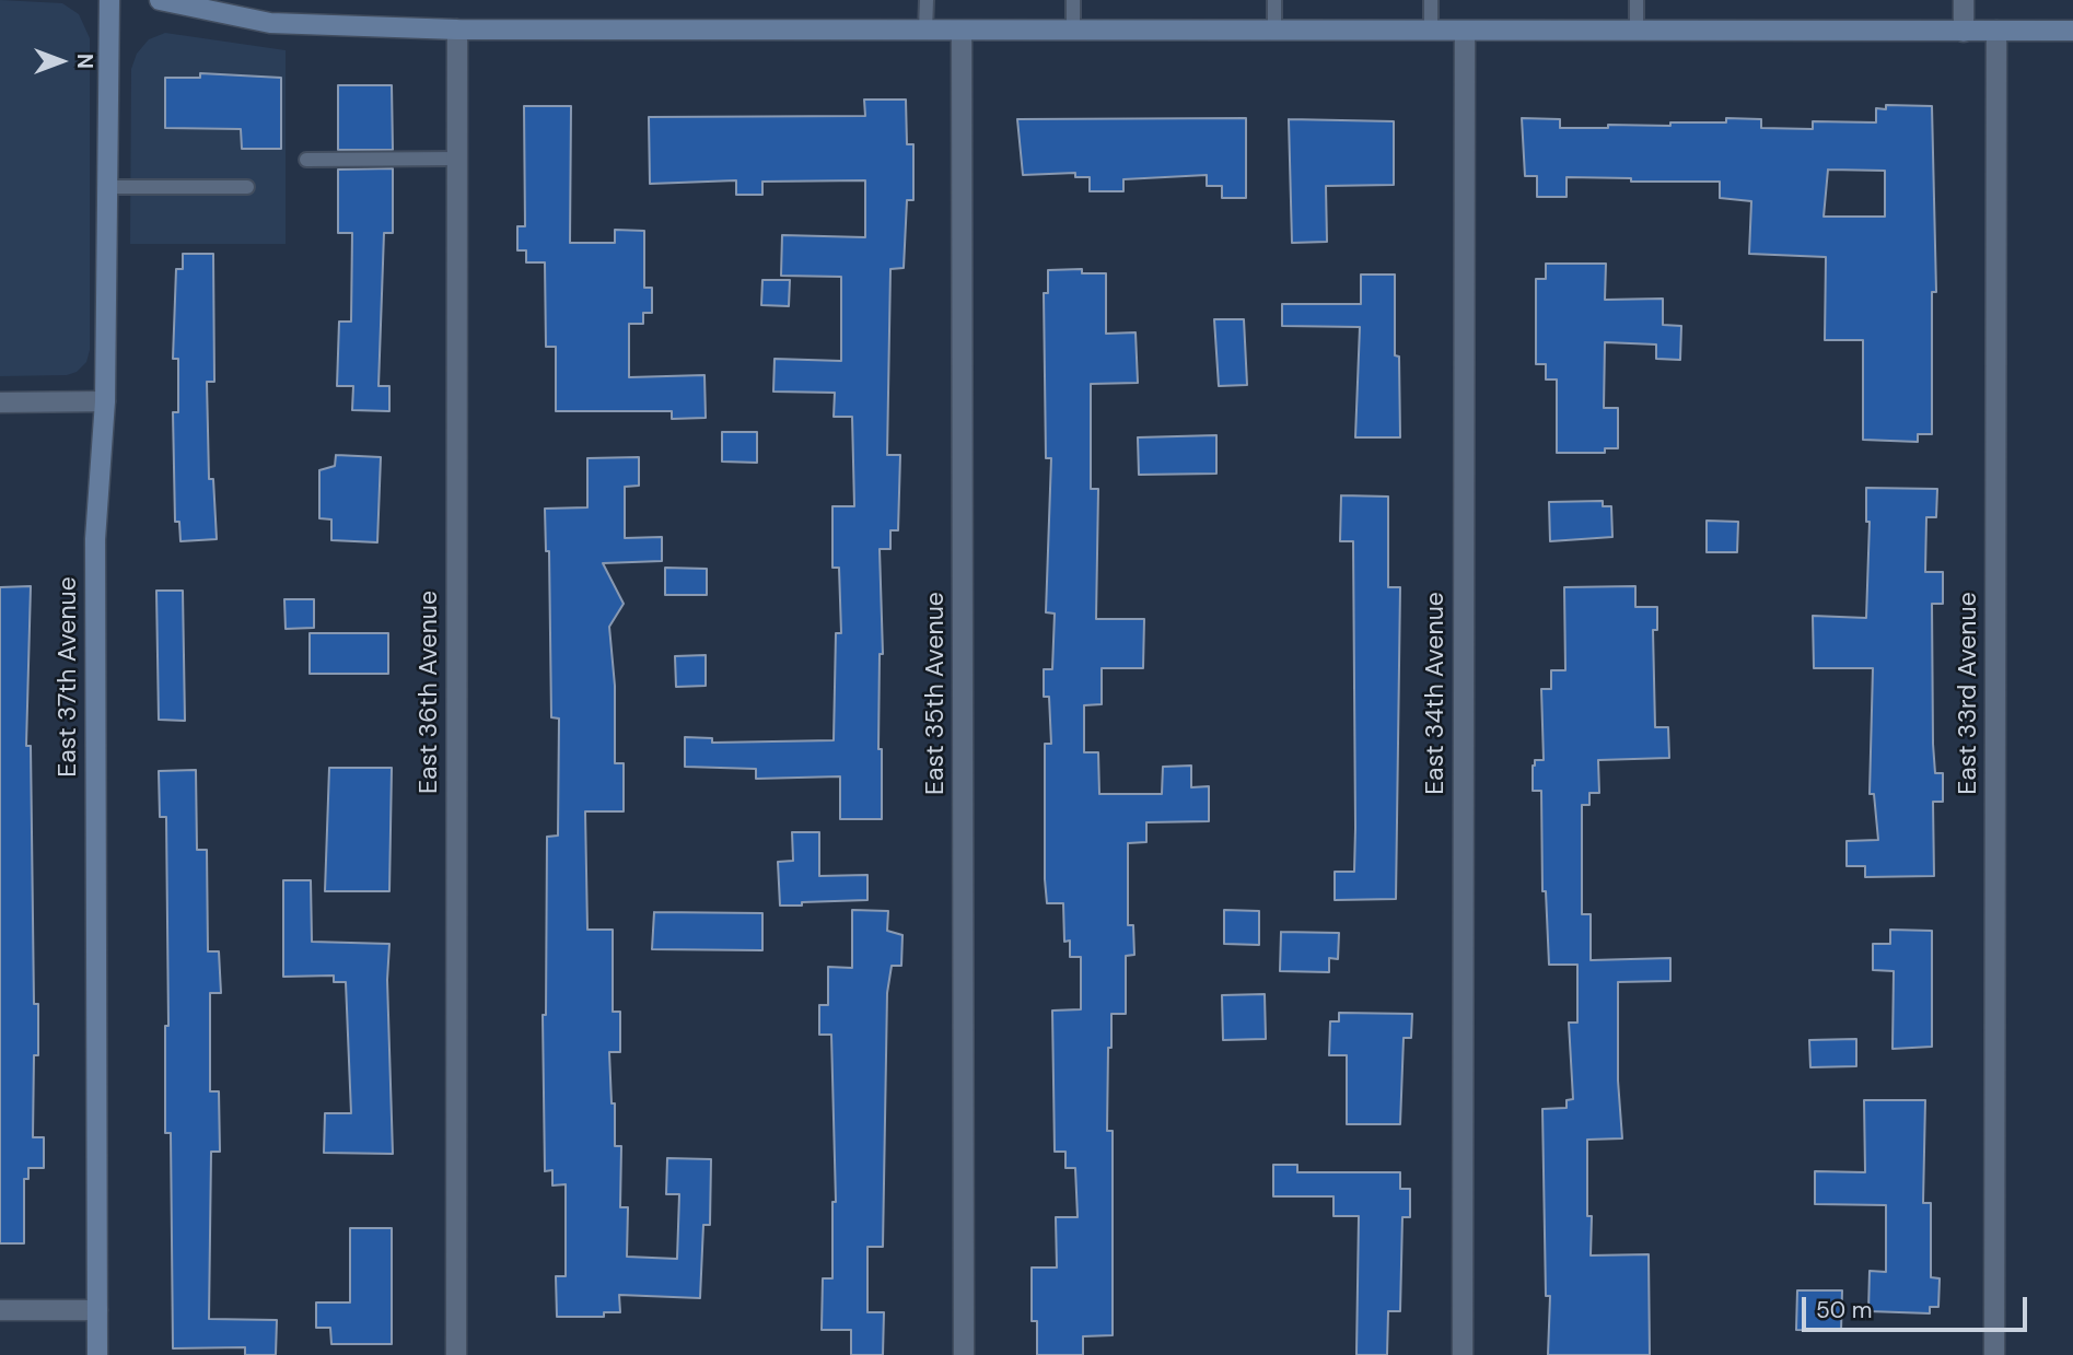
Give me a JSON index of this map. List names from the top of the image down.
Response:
{
  "streets": {
    "main road": ["East 37th Avenue"],
    "street": [
      "East 36th Avenue",
      "East 35th Avenue",
      "East 34th Avenue",
      "East 33rd Avenue"
    ]
  },
  "scale_bar": "50 m",
  "north": "right"
}
